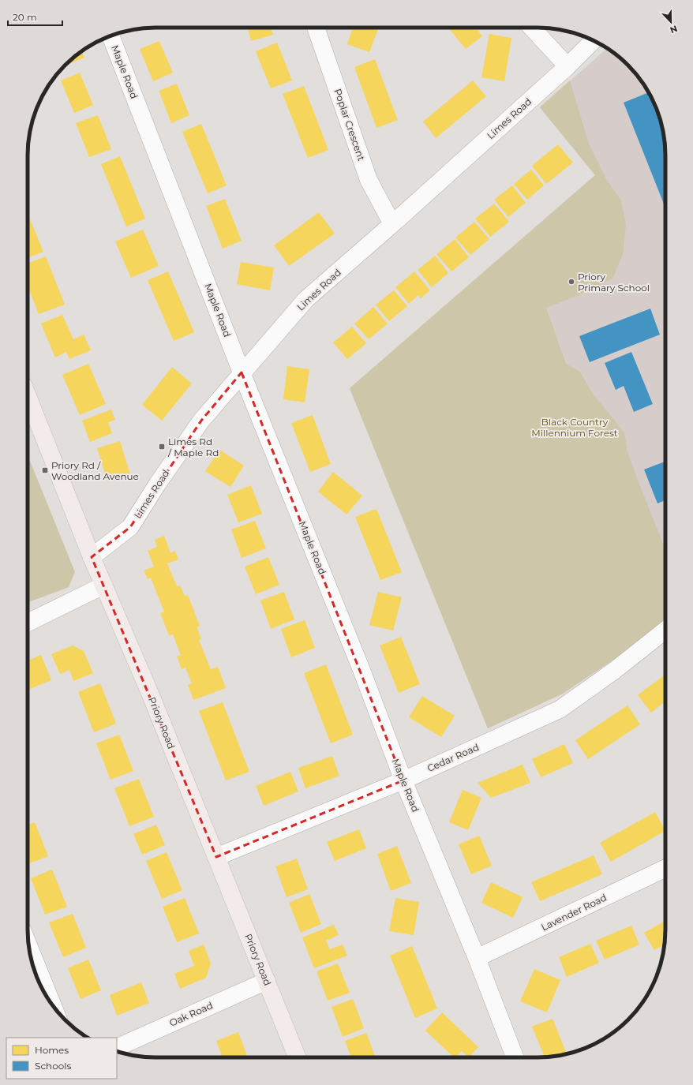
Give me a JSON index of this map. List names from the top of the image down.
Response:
{
  "streets": {
    "main road": ["Priory Road"],
    "street": [
      "Maple Road",
      "Limes Road",
      "Poplar Crescent",
      "Cedar Road",
      "Lavender Road",
      "Oak Road"
    ]
  },
  "crossings": [
    ["Maple Road", "Limes Road"],
    ["Maple Road", "Cedar Road"],
    ["Maple Road", "Lavender Road"],
    ["Limes Road", "Poplar Crescent"],
    ["Limes Road", "Priory Road"],
    ["Priory Road", "Cedar Road"],
    ["Priory Road", "Oak Road"]
  ],
  "parks": ["Black Country Millennium Forest"],
  "places": {
    "other": ["Priory Primary School"],
    "transit": ["Limes Rd / Maple Rd", "Priory Rd / Woodland Avenue"]
  },
  "legend": ["Homes", "Schools"],
  "scale_bar": "20 m",
  "north": "bottom"
}
